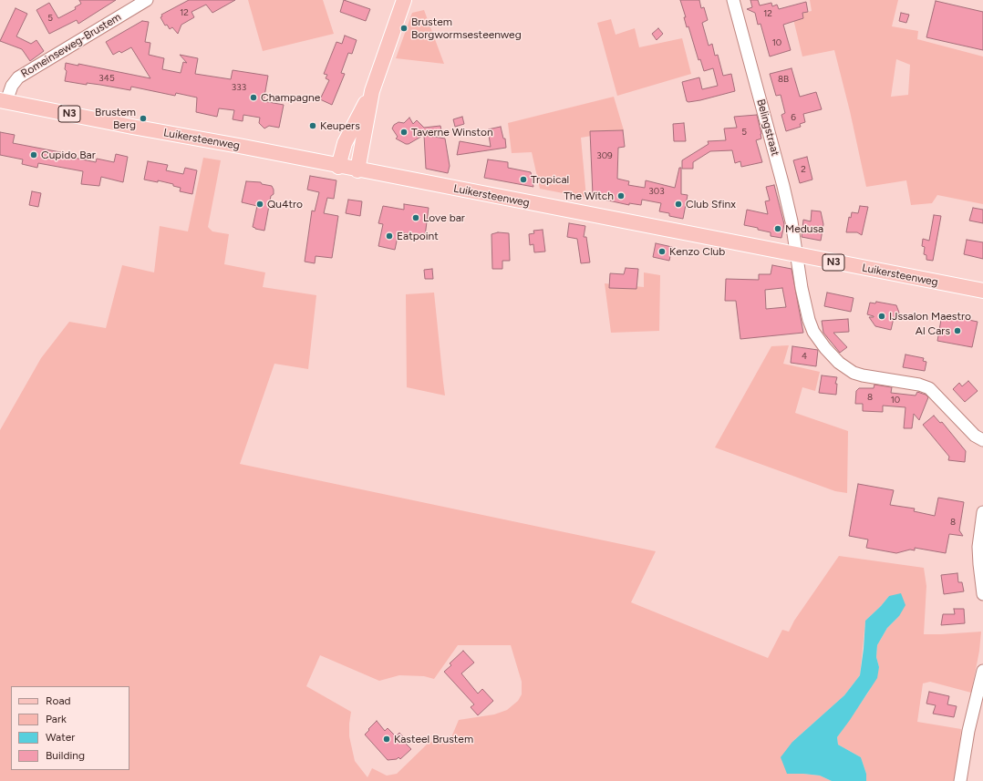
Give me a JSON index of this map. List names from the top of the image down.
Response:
{
  "streets": {
    "main road": ["N3", "Luikersteenweg"],
    "street": ["Romeinseweg-Brustem", "Belingstraat"]
  },
  "crossings": [
    ["Romeinseweg-Brustem", "Luikersteenweg"],
    ["Belingstraat", "Luikersteenweg"]
  ],
  "places": [
    "Brustem Borgwormsesteenweg",
    "Champagne",
    "Brustem Berg",
    "Keupers",
    "Taverne Winston",
    "Cupido Bar",
    "Tropical",
    "The Witch",
    "Qu4tro",
    "Club Sfinx",
    "Love bar",
    "Medusa",
    "Eatpoint",
    "Kenzo Club",
    "IJssalon Maestro",
    "Al Cars",
    "Kasteel Brustem"
  ],
  "house_numbers": [
    "12",
    "12",
    "5",
    "10",
    "345",
    "8B",
    "333",
    "6",
    "5",
    "309",
    "2",
    "303",
    "4",
    "8",
    "10",
    "8"
  ],
  "legend": [
    "Road",
    "Park",
    "Water",
    "Building"
  ]
}
